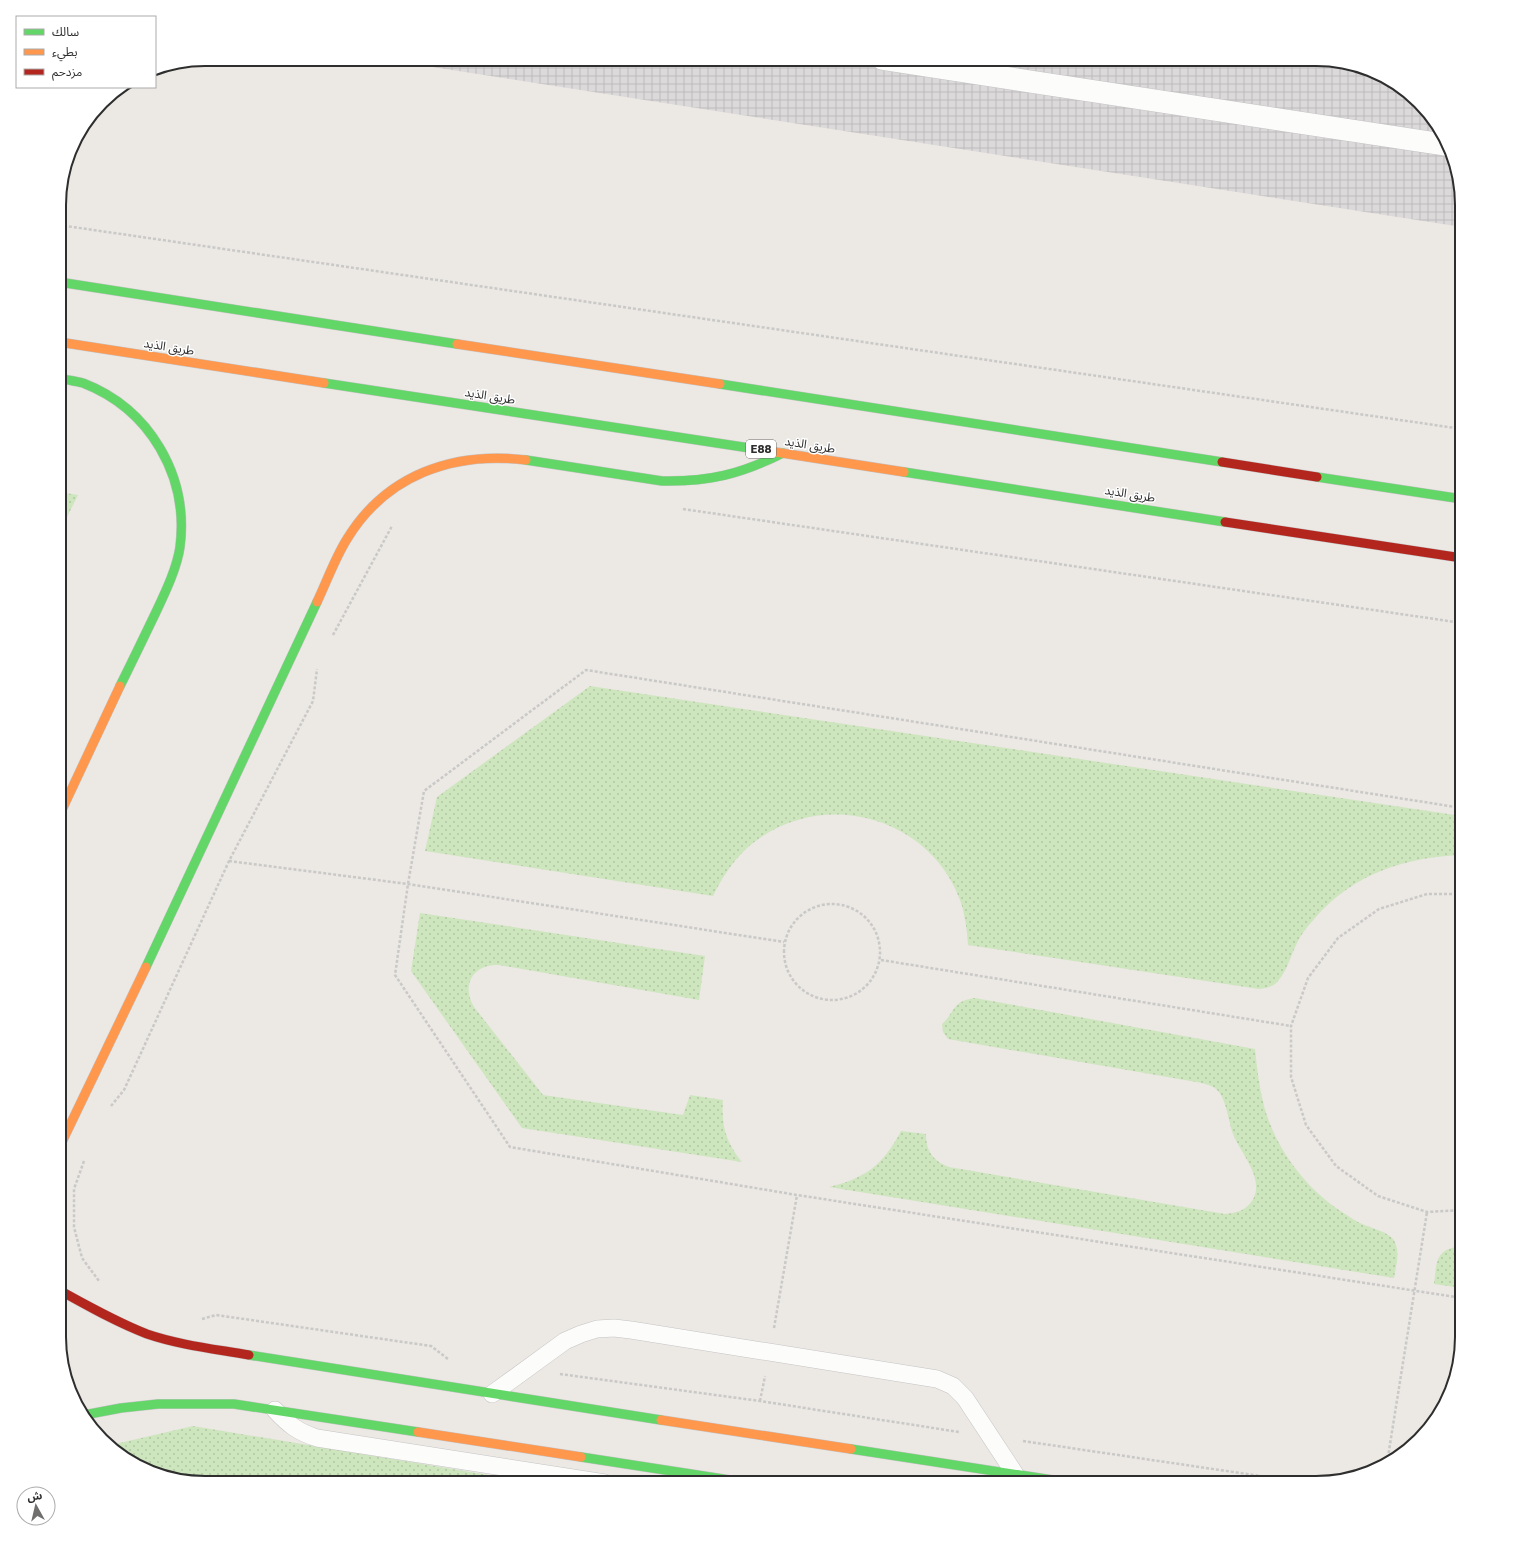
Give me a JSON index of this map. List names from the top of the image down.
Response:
{
  "streets": {
    "main road": ["طريق الذيد", "E88"]
  },
  "legend": ["سالك", "بطيء", "مزدحم"],
  "north": "top"
}
